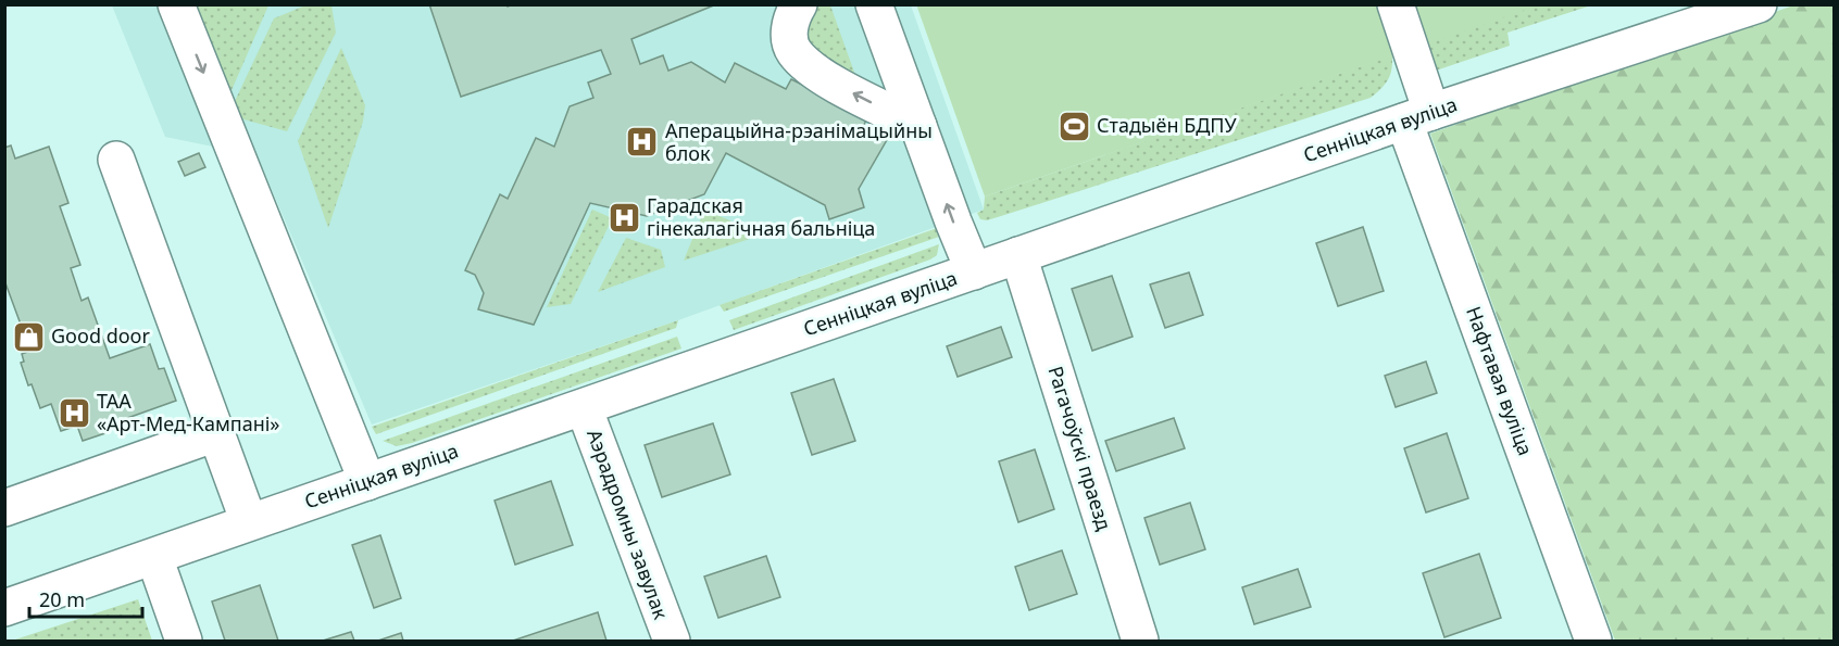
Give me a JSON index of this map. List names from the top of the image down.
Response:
{
  "streets": {
    "street": [
      "Сенніцкая вуліца",
      "Нафтавая вуліца",
      "Рагачоўскі праезд",
      "Аэрадромны завулак"
    ]
  },
  "crossings": [
    ["Сенніцкая вуліца", "Нафтавая вуліца"],
    ["Сенніцкая вуліца", "Рагачоўскі праезд"],
    ["Сенніцкая вуліца", "Аэрадромны завулак"]
  ],
  "places": {
    "sports": ["Стадыён БДПУ"],
    "hospital": ["Аперацыйна-рэанімацыйны блок", "Гарадская гінекалагічная бальніца", "ТАА «Арт-Мед-Кампані»"],
    "shop": ["Good door"]
  },
  "scale_bar": "20 m"
}
